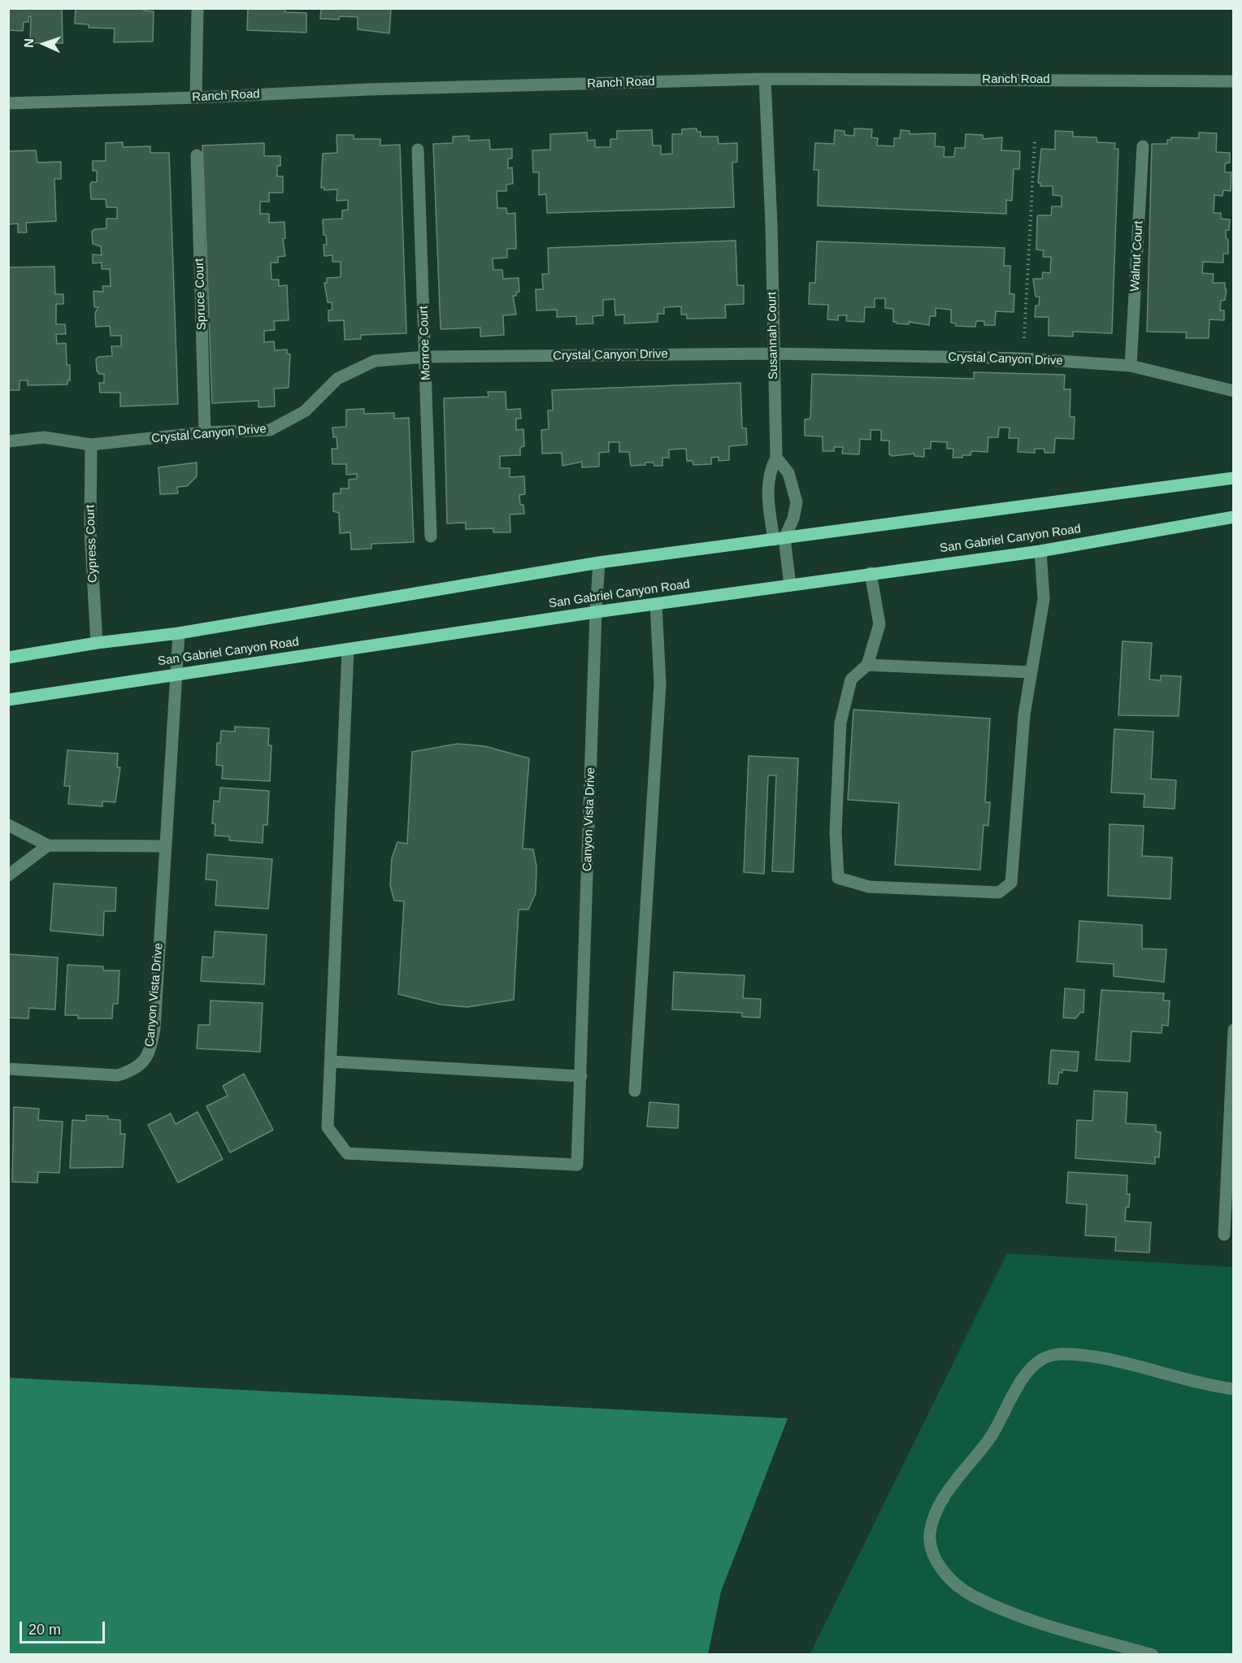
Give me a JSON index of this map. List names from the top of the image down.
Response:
{
  "streets": {
    "main road": ["San Gabriel Canyon Road"],
    "street": [
      "Ranch Road",
      "Walnut Court",
      "Spruce Court",
      "Susannah Court",
      "Monroe Court",
      "Crystal Canyon Drive",
      "Cypress Court",
      "Canyon Vista Drive"
    ]
  },
  "crossings": [
    ["Ranch Road", "Susannah Court"],
    ["Walnut Court", "Crystal Canyon Drive"],
    ["Spruce Court", "Crystal Canyon Drive"],
    ["Susannah Court", "Crystal Canyon Drive"],
    ["Monroe Court", "Crystal Canyon Drive"],
    ["Crystal Canyon Drive", "Cypress Court"],
    ["San Gabriel Canyon Road", "Canyon Vista Drive"]
  ],
  "scale_bar": "20 m",
  "north": "left"
}
